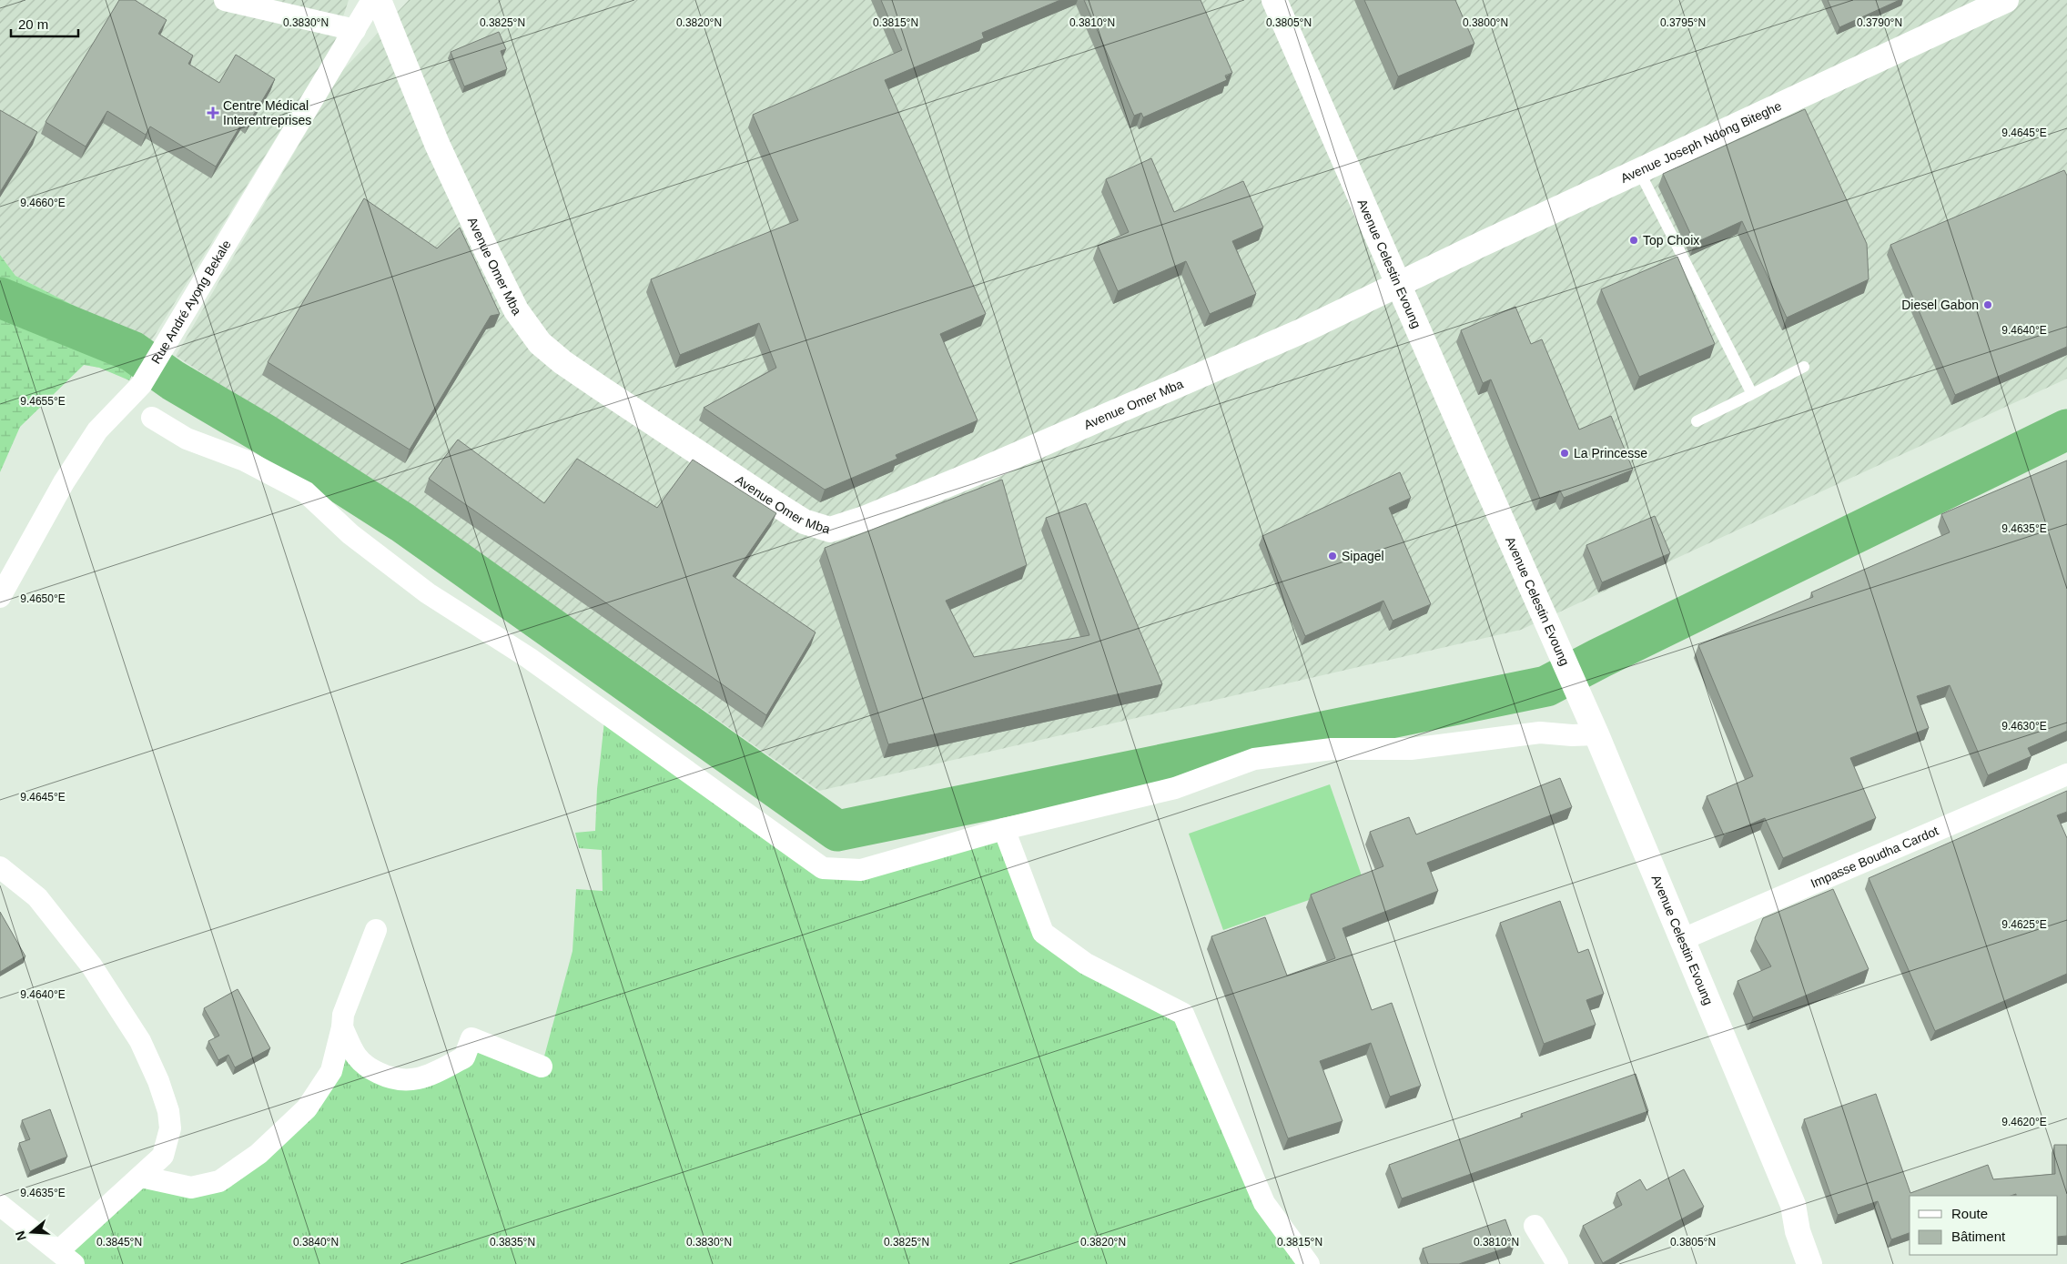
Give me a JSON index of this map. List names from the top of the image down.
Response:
{
  "streets": {
    "street": [
      "Avenue Joseph Ndong Biteghe",
      "Avenue Celestin Evoung",
      "Avenue Omer Mba",
      "Rue André Ayong Bekale",
      "Impasse Boudha Cardot"
    ]
  },
  "crossings": [
    ["Avenue Joseph Ndong Biteghe", "Avenue Celestin Evoung"],
    ["Avenue Joseph Ndong Biteghe", "Avenue Omer Mba"],
    ["Avenue Celestin Evoung", "Avenue Omer Mba"],
    ["Avenue Celestin Evoung", "Impasse Boudha Cardot"]
  ],
  "places": {
    "health": ["Centre Médical Interentreprises"],
    "other": [
      "Top Choix",
      "Diesel Gabon",
      "La Princesse",
      "Sipagel"
    ]
  },
  "legend": ["Route", "Bâtiment"],
  "scale_bar": "20 m",
  "north": "left",
  "coordinates": [
    "0.3830°N",
    "0.3825°N",
    "0.3820°N",
    "0.3815°N",
    "0.3810°N",
    "0.3805°N",
    "0.3800°N",
    "0.3795°N",
    "0.3790°N",
    "9.4645°E",
    "9.4660°E",
    "9.4640°E",
    "9.4655°E",
    "9.4635°E",
    "9.4650°E",
    "9.4630°E",
    "9.4625°E",
    "9.4620°E",
    "0.3845°N",
    "0.3840°N",
    "0.3835°N"
  ]
}
